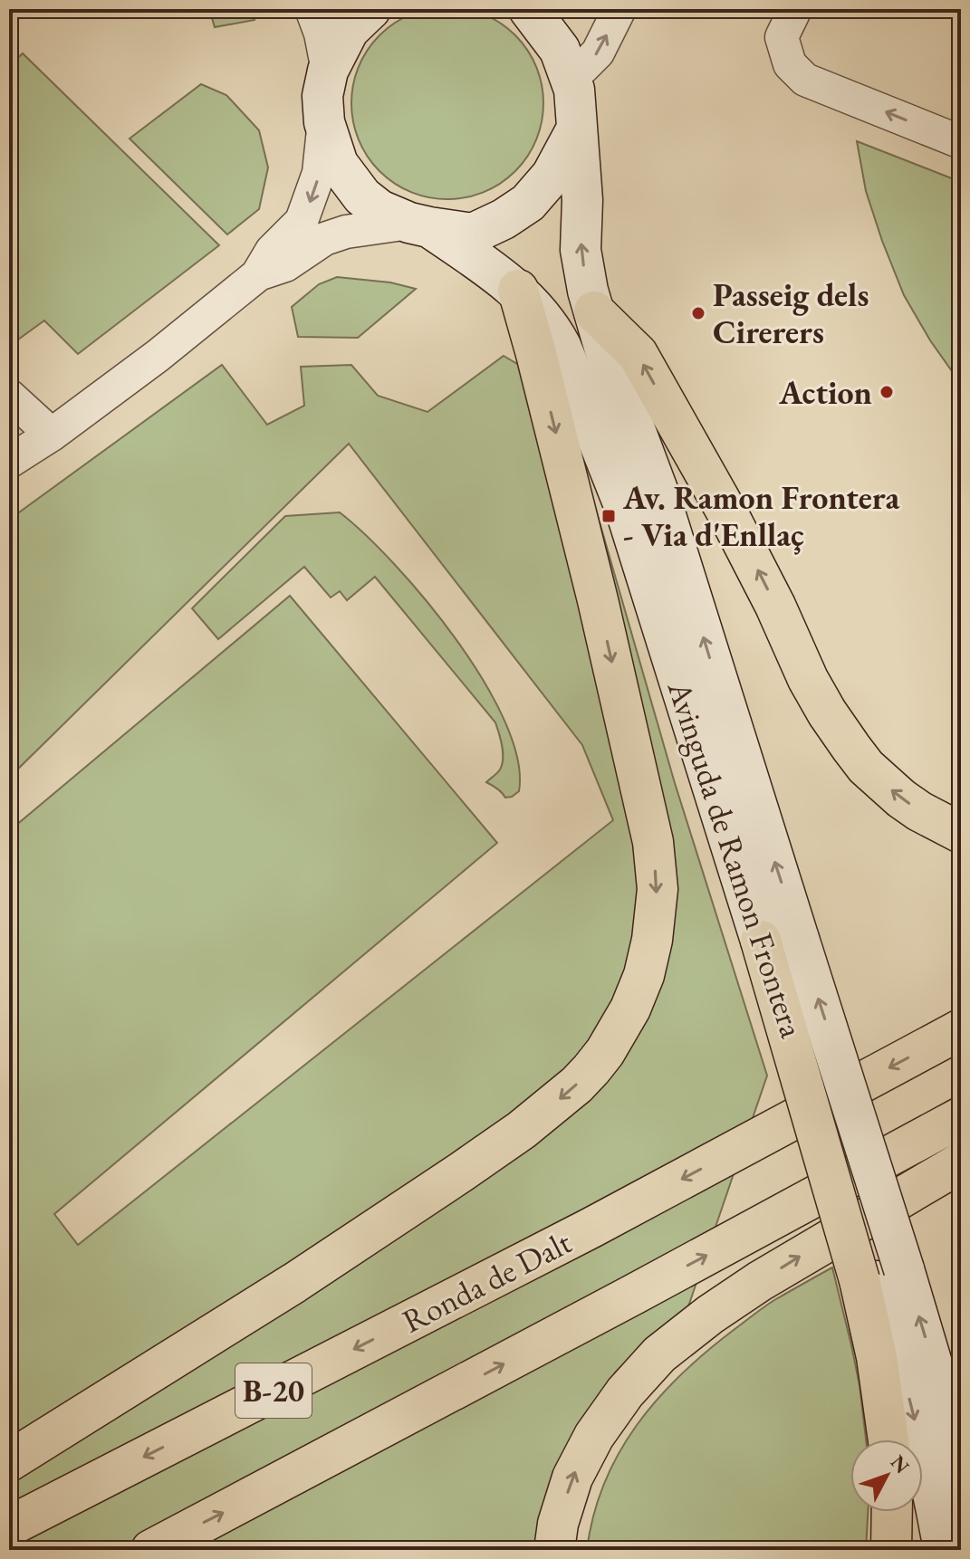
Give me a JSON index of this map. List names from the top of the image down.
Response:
{
  "streets": {
    "highway": ["Ronda de Dalt", "B-20"],
    "street": ["Avinguda de Ramon Frontera"]
  },
  "places": {
    "other": ["Passeig dels Cirerers", "Action"],
    "transit": ["Av. Ramon Frontera - Via d'Enllaç"]
  },
  "north": "top right"
}
